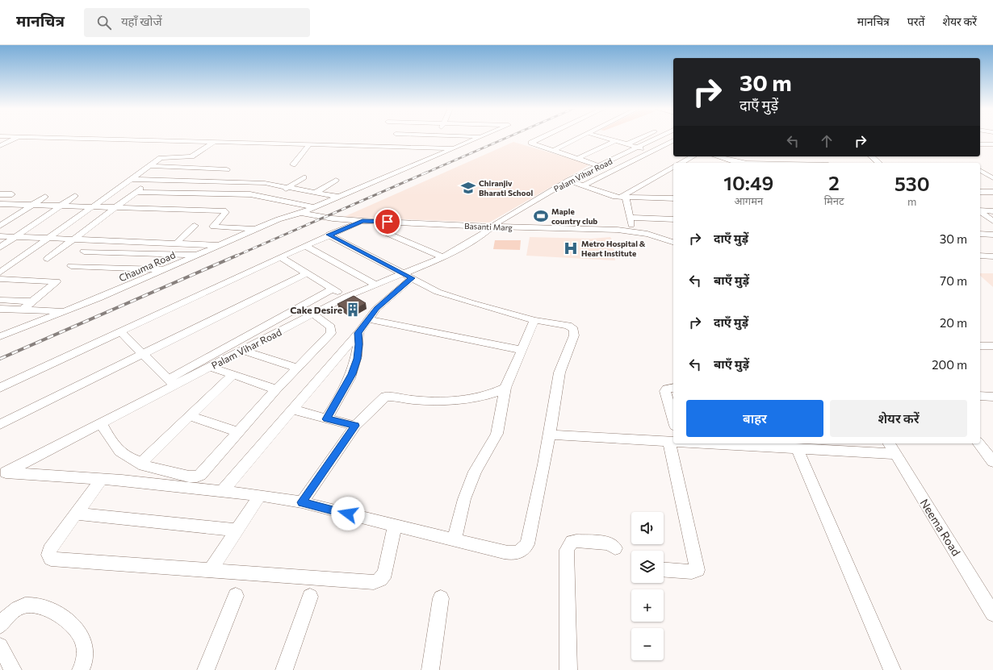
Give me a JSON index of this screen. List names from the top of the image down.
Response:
{
  "streets": {
    "street": [
      "Palam Vihar Road",
      "Basanti Marg",
      "Chauma Road",
      "Neema Road"
    ]
  },
  "crossings": [
    ["Palam Vihar Road", "Basanti Marg"],
    ["Basanti Marg", "Chauma Road"]
  ],
  "places": {
    "school or university": ["Chiranjiv Bharati School"],
    "sports": ["Maple country club"],
    "hospital": ["Metro Hospital & Heart Institute"],
    "building": ["Cake Desire"]
  },
  "page": {
    "header": "मानचित्र",
    "search": "यहाँ खोजें",
    "nav": ["मानचित्र", "परतें", "शेयर करें"],
    "turn": ["30 m", "दाएँ मुड़ें"],
    "eta": [
      "10:49",
      "आगमन",
      "2",
      "मिनट",
      "530",
      "m"
    ],
    "list": [
      {
        "name": "दाएँ मुड़ें",
        "value": "30 m"
      },
      {
        "name": "बाएँ मुड़ें",
        "value": "70 m"
      },
      {
        "name": "दाएँ मुड़ें",
        "value": "20 m"
      },
      {
        "name": "बाएँ मुड़ें",
        "value": "200 m"
      }
    ],
    "buttons": ["बाहर", "शेयर करें"],
    "map_buttons": ["+", "−"]
  }
}
